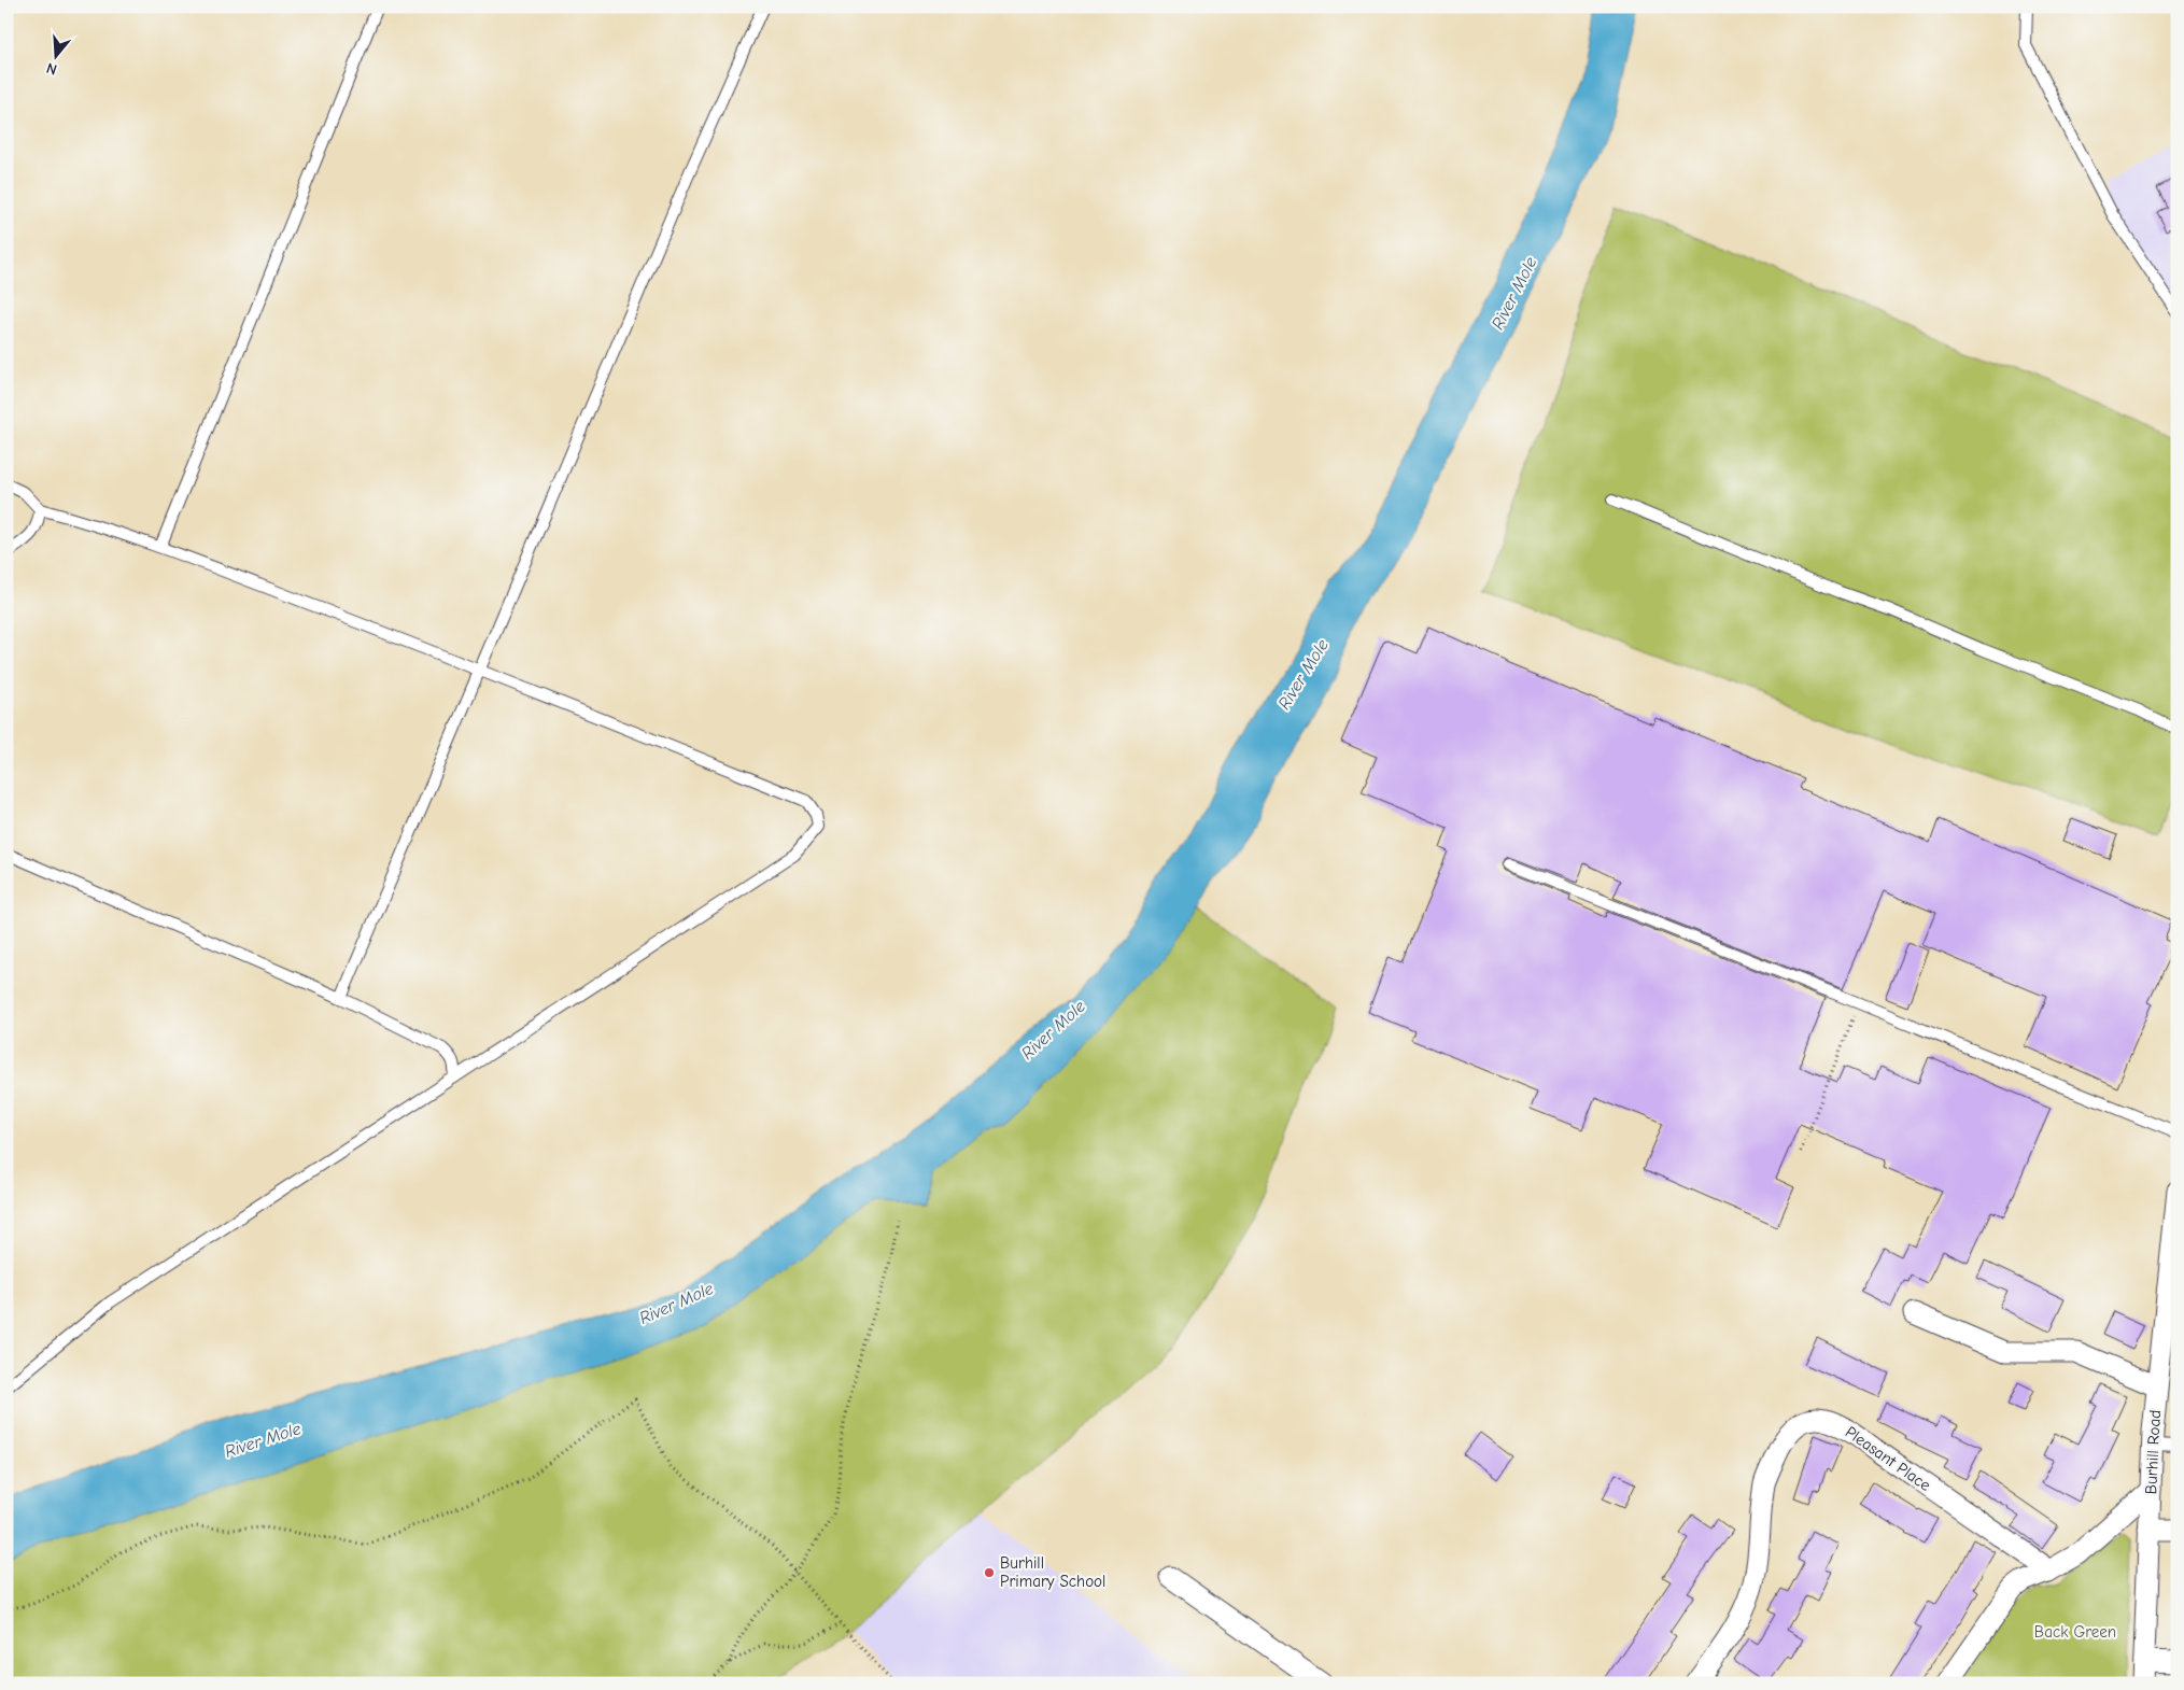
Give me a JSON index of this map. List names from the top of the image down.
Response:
{
  "streets": {
    "street": ["Burhill Road", "Pleasant Place"]
  },
  "water": ["River Mole"],
  "parks": ["Back Green"],
  "places": ["Burhill Primary School"],
  "north": "bottom"
}
